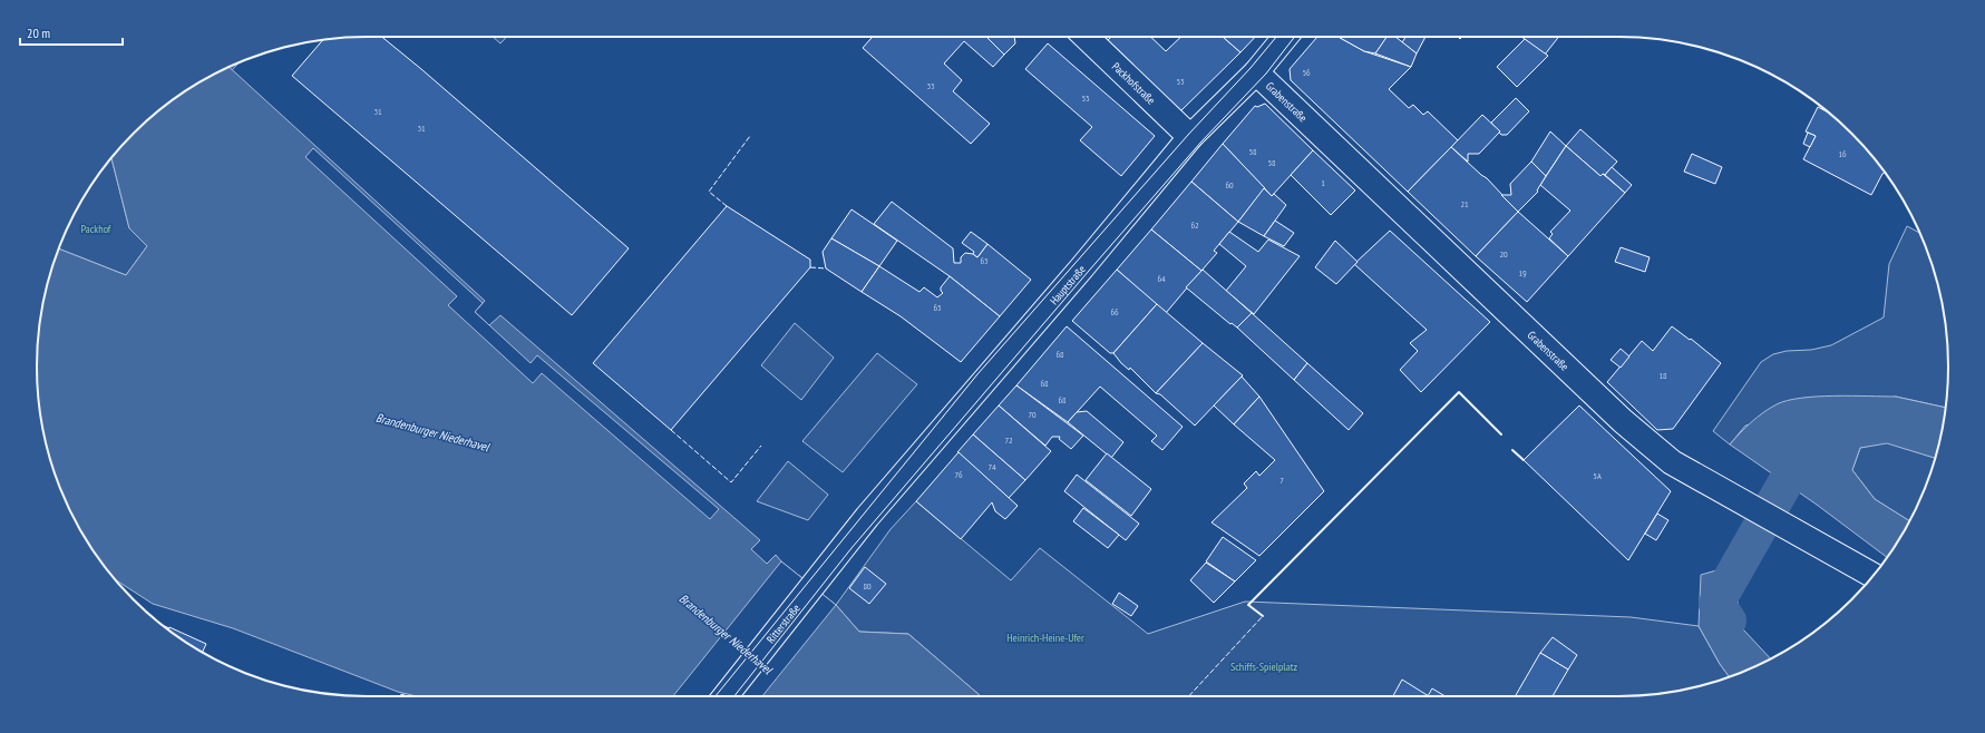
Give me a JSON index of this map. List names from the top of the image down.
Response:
{
  "streets": {
    "street": [
      "Packhofstraße",
      "Grabenstraße",
      "Hauptstraße",
      "Ritterstraße"
    ]
  },
  "crossings": [
    ["Packhofstraße", "Hauptstraße"],
    ["Grabenstraße", "Hauptstraße"],
    ["Hauptstraße", "Ritterstraße"]
  ],
  "water": ["Brandenburger Niederhavel"],
  "parks": ["Packhof", "Heinrich-Heine-Ufer", "Schiffs-Spielplatz"],
  "house_numbers": [
    "56",
    "53",
    "33",
    "55",
    "31",
    "31",
    "58",
    "16",
    "58",
    "1",
    "60",
    "21",
    "62",
    "20",
    "63",
    "19",
    "64",
    "65",
    "66",
    "68",
    "18",
    "68",
    "68",
    "70",
    "72",
    "74",
    "76",
    "5A",
    "7",
    "80"
  ],
  "scale_bar": "20 m"
}
